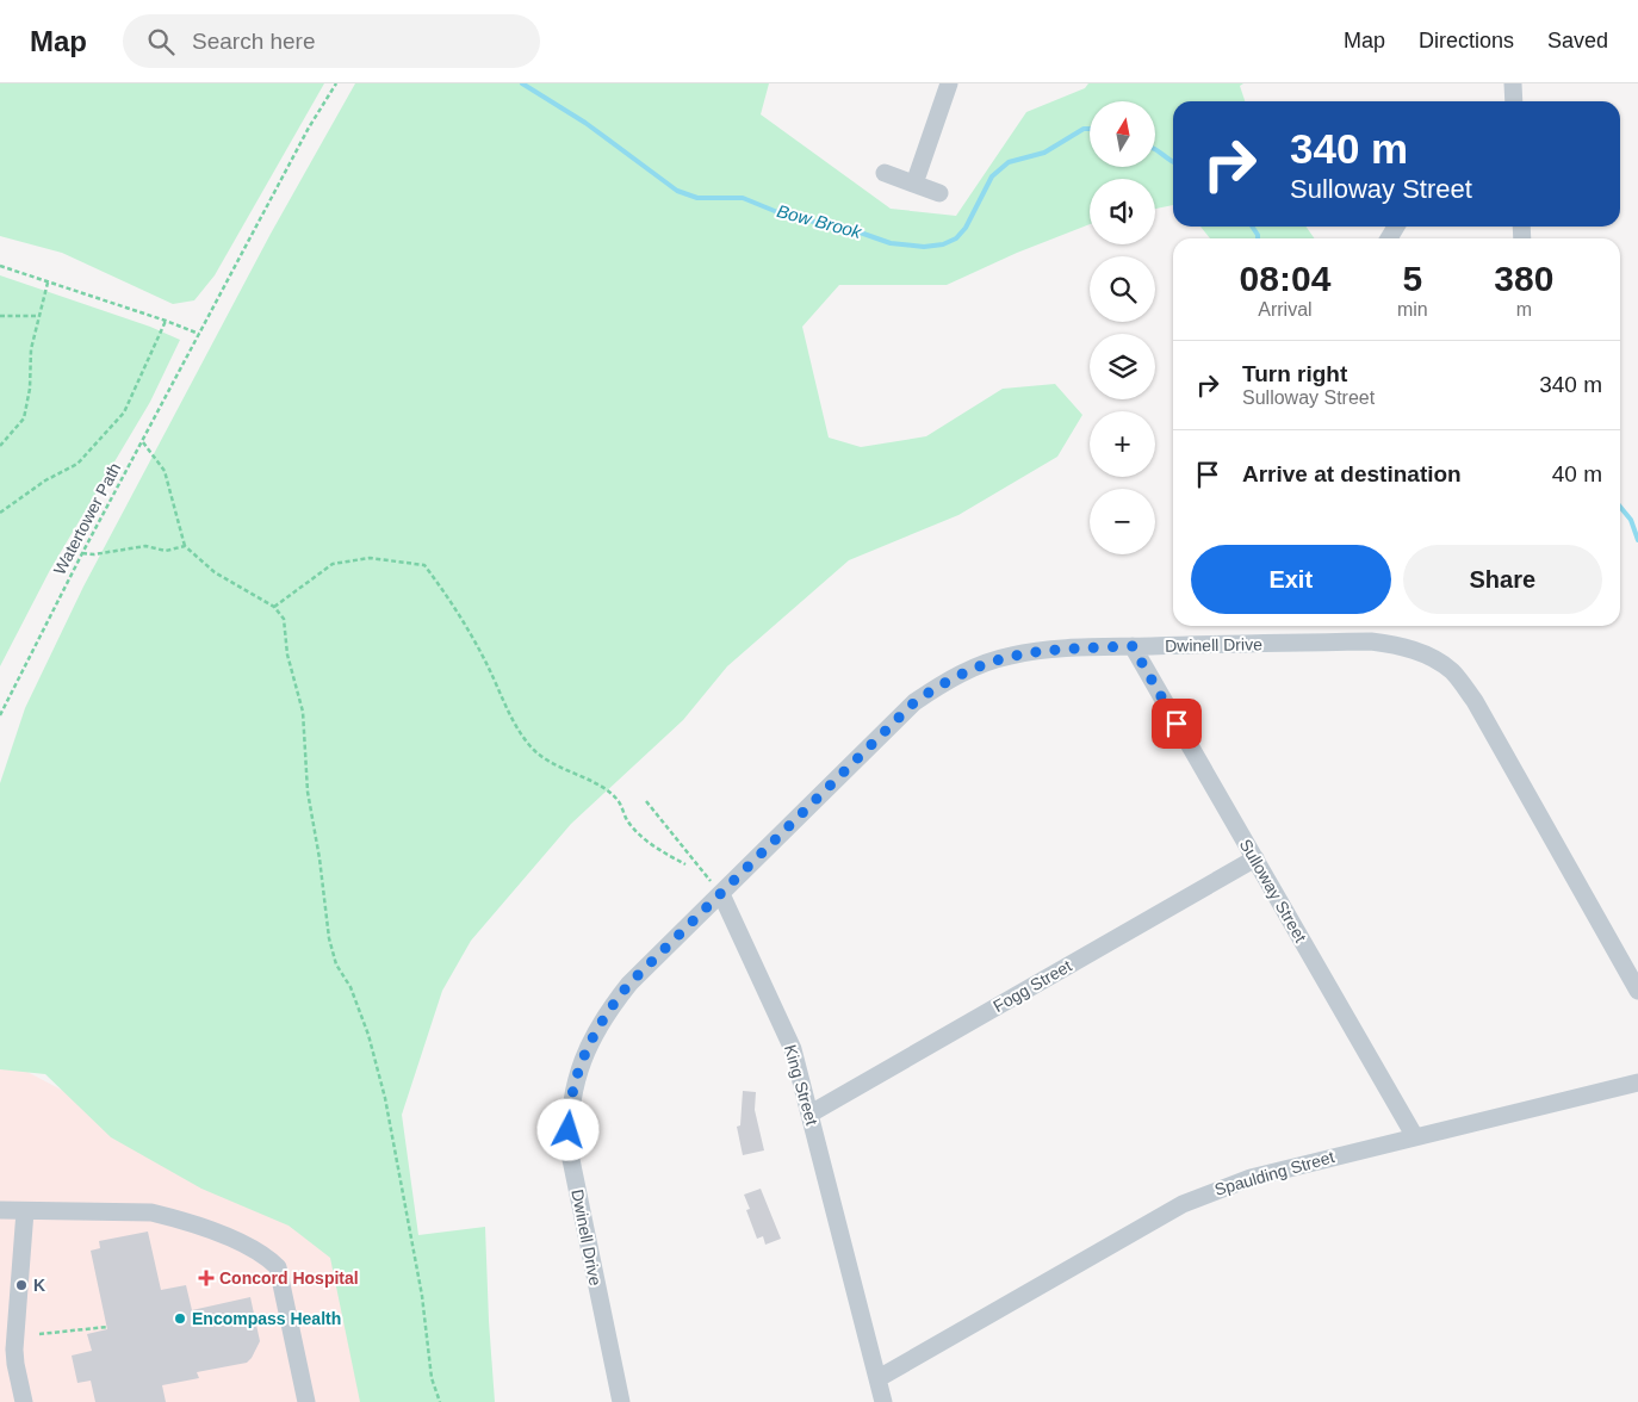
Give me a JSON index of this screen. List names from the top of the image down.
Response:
{
  "streets": {
    "street": [
      "Dwinell Drive",
      "Sulloway Street",
      "Fogg Street",
      "King Street",
      "Spaulding Street"
    ],
    "path": ["Watertower Path"]
  },
  "crossings": [
    ["Dwinell Drive", "Sulloway Street"],
    ["Dwinell Drive", "King Street"],
    ["Sulloway Street", "Fogg Street"],
    ["Sulloway Street", "Spaulding Street"],
    ["Fogg Street", "King Street"],
    ["King Street", "Spaulding Street"]
  ],
  "water": ["Bow Brook"],
  "places": {
    "health": ["Concord Hospital"],
    "other": ["K", "Encompass Health"]
  },
  "north": "top",
  "page": {
    "header": "Map",
    "search": "Search here",
    "nav": ["Map", "Directions", "Saved"],
    "map_buttons": ["+", "−"],
    "turn": ["340 m", "Sulloway Street"],
    "eta": [
      "08:04",
      "Arrival",
      "5",
      "min",
      "380",
      "m"
    ],
    "list": [
      {
        "name": "Turn right",
        "note": "Sulloway Street",
        "value": "340 m"
      },
      {
        "name": "Arrive at destination",
        "value": "40 m"
      }
    ],
    "buttons": ["Exit", "Share"]
  }
}
